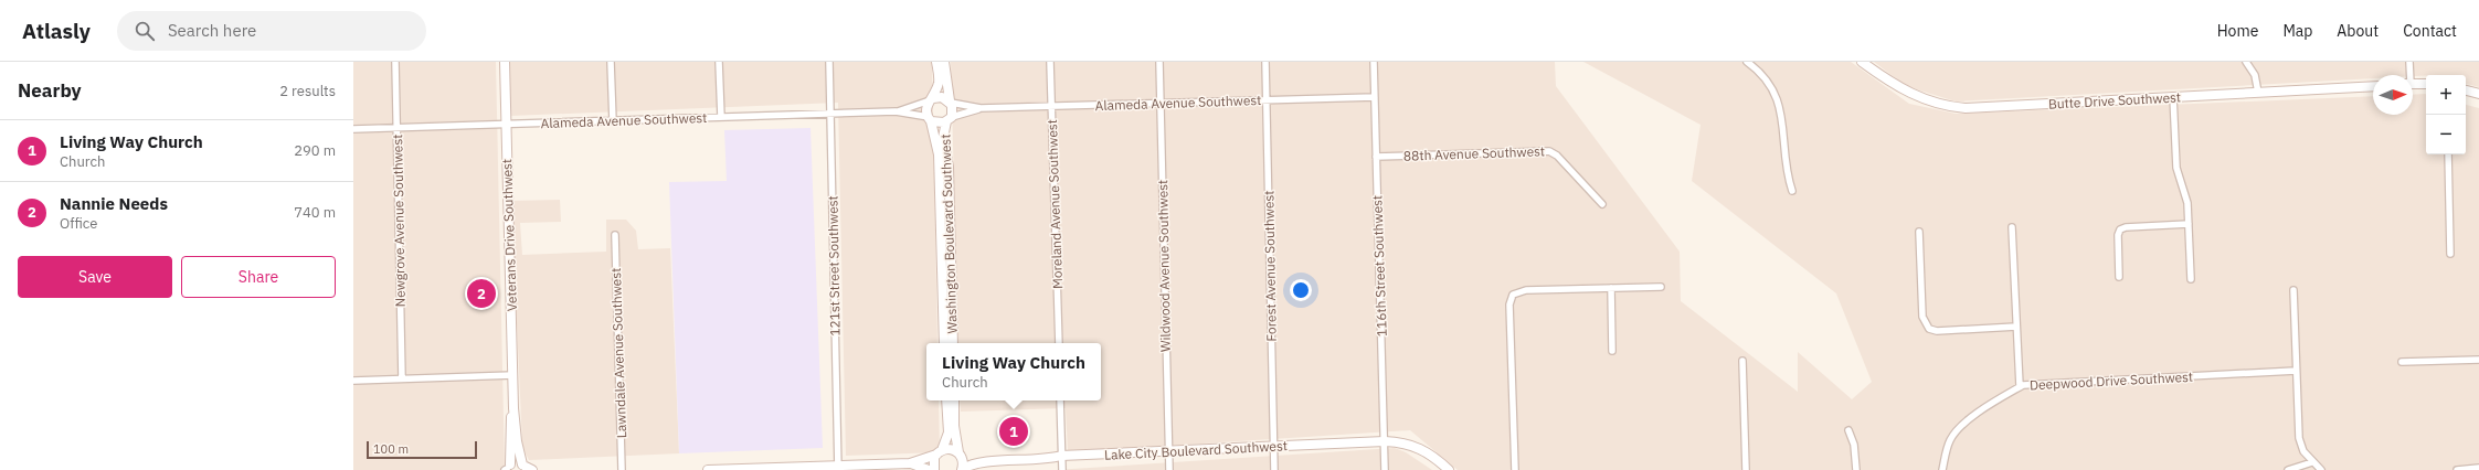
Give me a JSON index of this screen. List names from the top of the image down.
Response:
{
  "streets": {
    "street": [
      "Butte Drive Southwest",
      "Alameda Avenue Southwest",
      "88th Avenue Southwest",
      "Moreland Avenue Southwest",
      "Newgrove Avenue Southwest",
      "Washington Boulevard Southwest",
      "Veterans Drive Southwest",
      "121st Street Southwest",
      "Wildwood Avenue Southwest",
      "Forest Avenue Southwest",
      "116th Street Southwest",
      "Lawndale Avenue Southwest",
      "Deepwood Drive Southwest",
      "Lake City Boulevard Southwest"
    ]
  },
  "crossings": [
    ["Alameda Avenue Southwest", "Moreland Avenue Southwest"],
    ["Alameda Avenue Southwest", "Newgrove Avenue Southwest"],
    ["Alameda Avenue Southwest", "Washington Boulevard Southwest"],
    ["Alameda Avenue Southwest", "Veterans Drive Southwest"],
    ["Alameda Avenue Southwest", "121st Street Southwest"],
    ["Alameda Avenue Southwest", "Wildwood Avenue Southwest"],
    ["Alameda Avenue Southwest", "Forest Avenue Southwest"],
    ["Alameda Avenue Southwest", "116th Street Southwest"],
    ["88th Avenue Southwest", "116th Street Southwest"],
    ["Wildwood Avenue Southwest", "Lake City Boulevard Southwest"],
    ["Forest Avenue Southwest", "Lake City Boulevard Southwest"],
    ["116th Street Southwest", "Lake City Boulevard Southwest"]
  ],
  "scale_bar": "100 m",
  "north": "right",
  "page": {
    "header": "Atlasly",
    "search": "Search here",
    "nav": [
      "Home",
      "Map",
      "About",
      "Contact"
    ],
    "heading": ["Nearby", "2 results"],
    "map_buttons": ["+", "−"],
    "list": [
      {
        "mark": "1",
        "name": "Living Way Church",
        "note": "Church",
        "value": "290 m"
      },
      {
        "mark": "2",
        "name": "Nannie Needs",
        "note": "Office",
        "value": "740 m"
      }
    ],
    "buttons": ["Save", "Share"],
    "pins": ["2", "1"],
    "popup": ["Living Way Church", "Church"],
    "scale": "100 m"
  }
}
